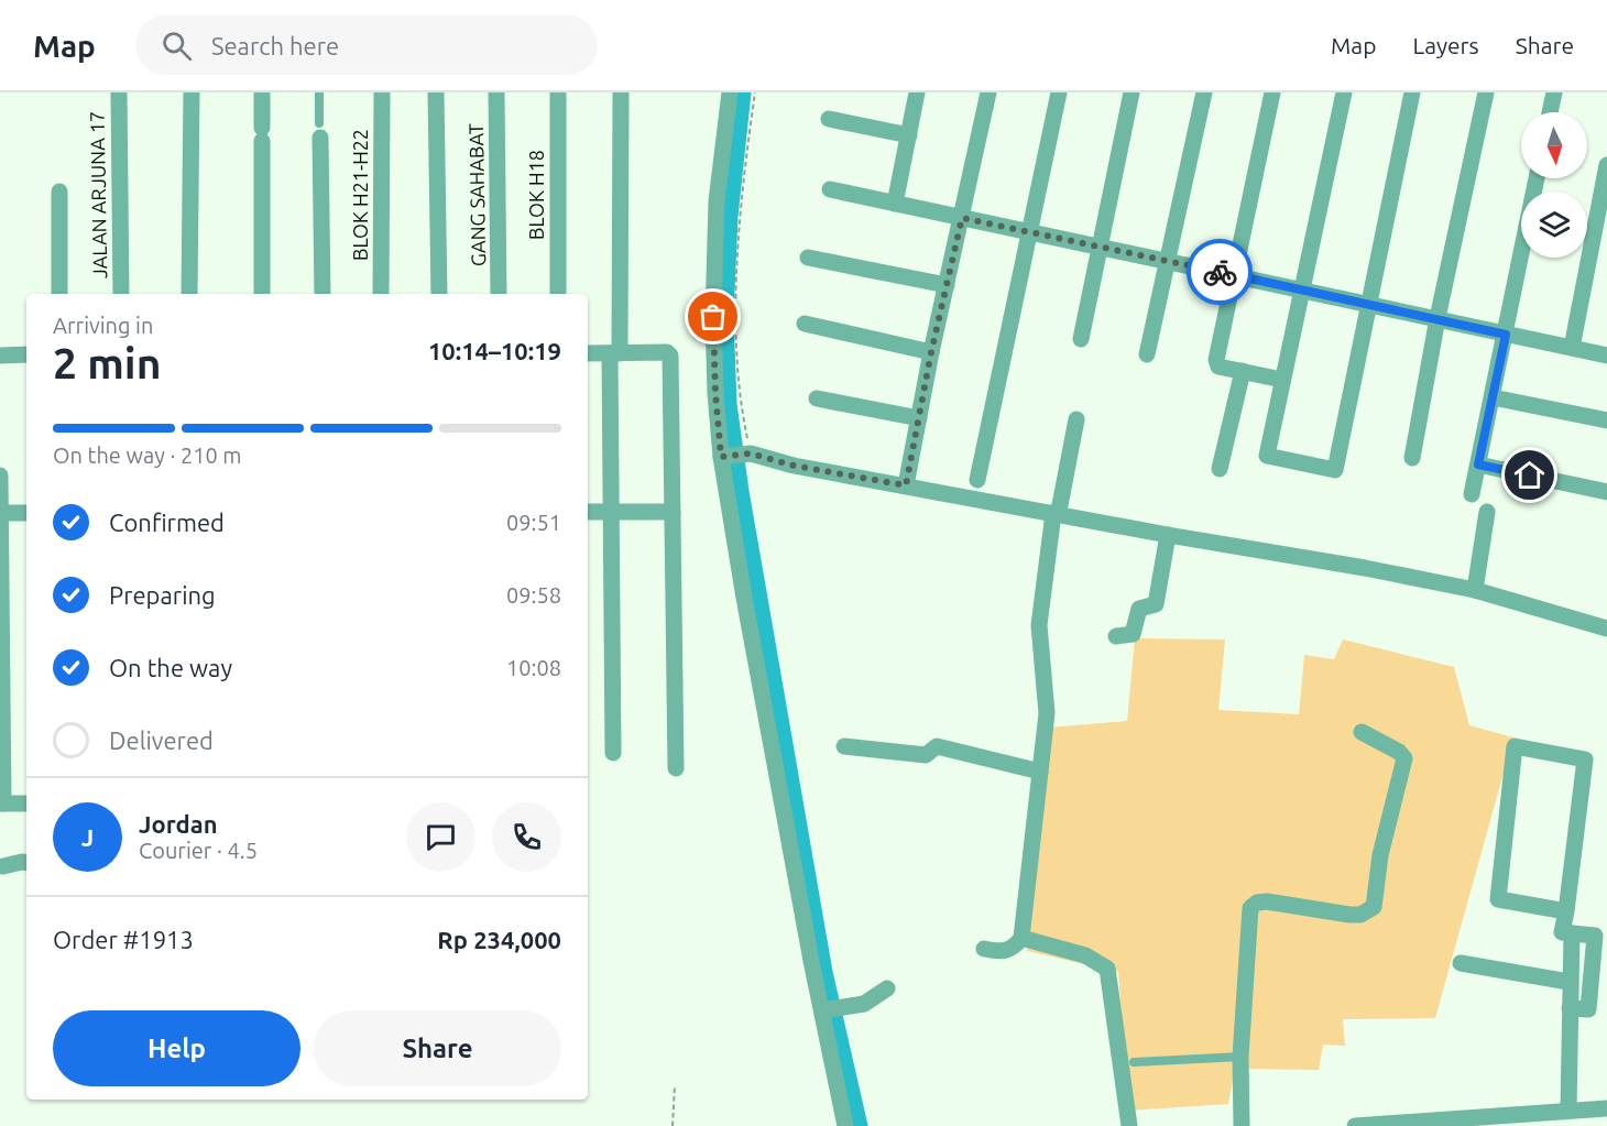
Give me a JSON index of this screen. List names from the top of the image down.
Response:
{
  "streets": {
    "street": [
      "JALAN ARJUNA 17",
      "BLOK H21-H22",
      "GANG SAHABAT",
      "BLOK H18"
    ]
  },
  "north": "bottom",
  "page": {
    "header": "Map",
    "search": "Search here",
    "nav": ["Map", "Layers", "Share"],
    "heading": ["2 min", "Arriving in", "10:14–10:19"],
    "panel": [
      "Jordan",
      "Courier · 4.5",
      "Order #1913",
      "Rp 234,000"
    ],
    "bar": "On the way · 210 m",
    "list": [
      ["Confirmed", "09:51"],
      ["Preparing", "09:58"],
      ["On the way", "10:08"],
      "Delivered"
    ],
    "round": "J",
    "buttons": ["Help", "Share"]
  }
}
